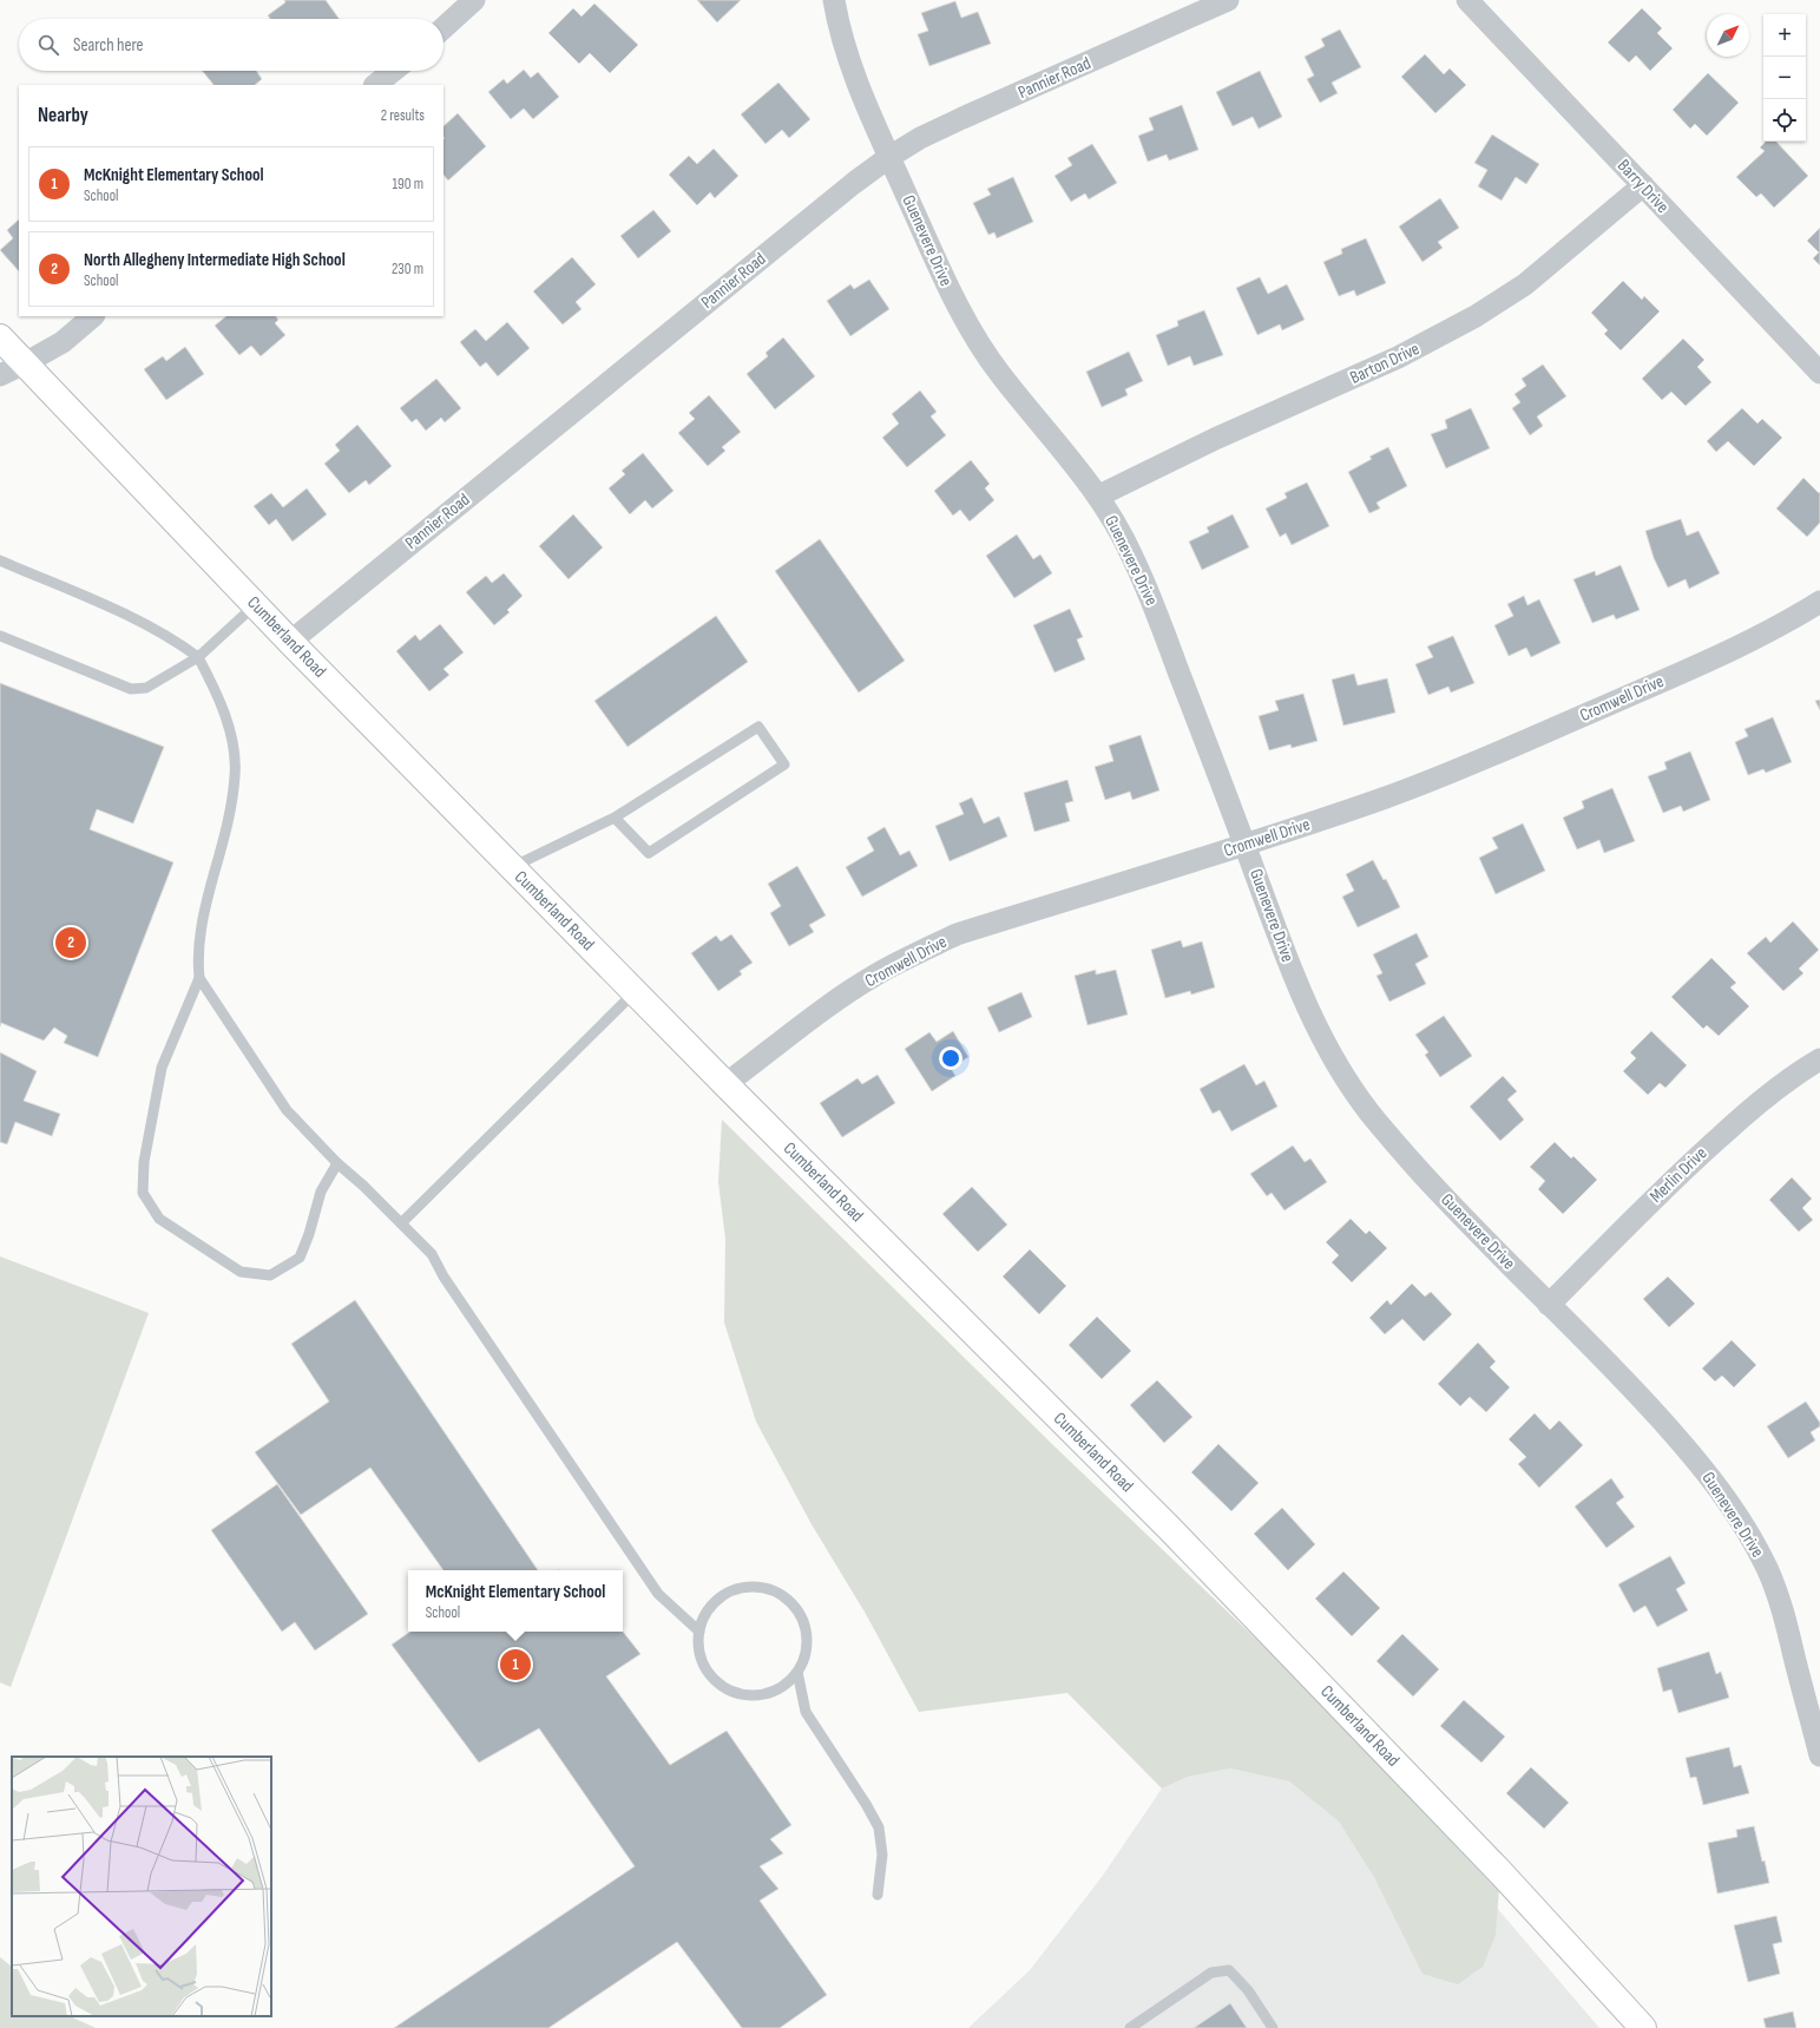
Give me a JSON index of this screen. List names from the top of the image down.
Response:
{
  "streets": {
    "main road": ["Cumberland Road"],
    "street": [
      "Pannier Road",
      "Barry Drive",
      "Guenevere Drive",
      "Barton Drive",
      "Cromwell Drive",
      "Merlin Drive"
    ]
  },
  "crossings": [
    ["Pannier Road", "Guenevere Drive"],
    ["Pannier Road", "Cumberland Road"],
    ["Barry Drive", "Barton Drive"],
    ["Guenevere Drive", "Barton Drive"],
    ["Guenevere Drive", "Cromwell Drive"],
    ["Guenevere Drive", "Merlin Drive"],
    ["Cumberland Road", "Cromwell Drive"]
  ],
  "north": "top right",
  "page": {
    "map_buttons": ["+", "−"],
    "search": "Search here",
    "heading": ["Nearby", "2 results"],
    "list": [
      {
        "mark": "1",
        "name": "McKnight Elementary School",
        "note": "School",
        "value": "190 m"
      },
      {
        "mark": "2",
        "name": "North Allegheny Intermediate High School",
        "note": "School",
        "value": "230 m"
      }
    ],
    "pins": ["2", "1"],
    "popup": ["McKnight Elementary School", "School"]
  }
}
